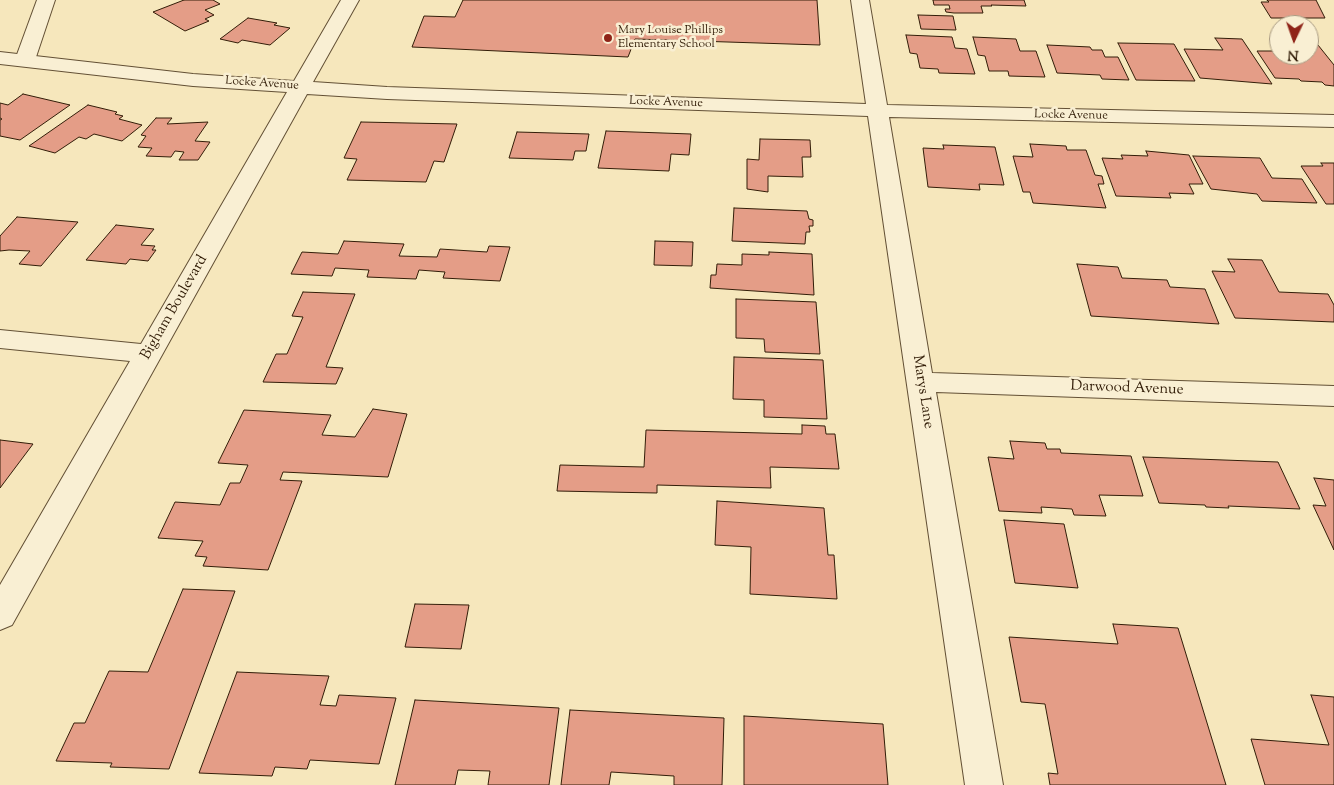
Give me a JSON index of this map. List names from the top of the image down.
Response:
{
  "streets": {
    "street": [
      "Locke Avenue",
      "Bigham Boulevard",
      "Darwood Avenue",
      "Marys Lane"
    ]
  },
  "crossings": [
    ["Locke Avenue", "Bigham Boulevard"],
    ["Locke Avenue", "Marys Lane"],
    ["Darwood Avenue", "Marys Lane"]
  ],
  "places": ["Mary Louise Phillips Elementary School"],
  "north": "bottom"
}
